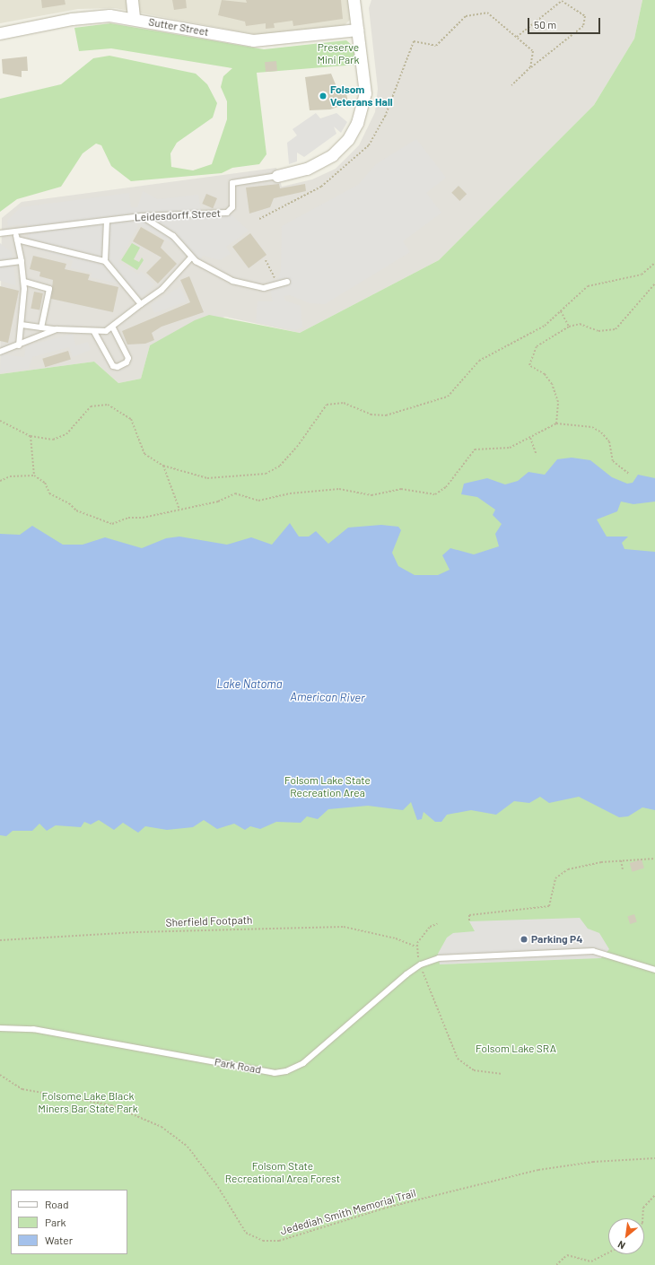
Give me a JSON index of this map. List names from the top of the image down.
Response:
{
  "streets": {
    "street": ["Sutter Street", "Leidesdorff Street"],
    "lane": ["Park Road"],
    "path": ["Sherfield Footpath", "Jedediah Smith Memorial Trail"]
  },
  "crossings": [
    ["Sutter Street", "Leidesdorff Street"]
  ],
  "water": ["Lake Natoma", "American River"],
  "parks": [
    "Preserve Mini Park",
    "Folsom Lake State Recreation Area",
    "Folsom Lake SRA",
    "Folsome Lake Black Miners Bar State Park",
    "Folsom State Recreational Area Forest"
  ],
  "places": ["Folsom Veterans Hall", "Parking P4"],
  "legend": ["Road", "Park", "Water"],
  "scale_bar": "50 m",
  "north": "bottom left"
}
